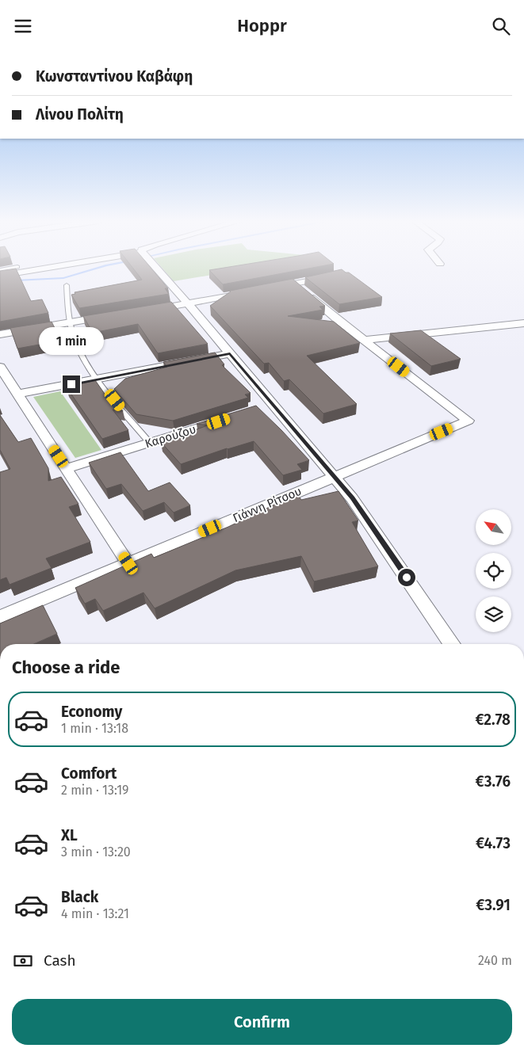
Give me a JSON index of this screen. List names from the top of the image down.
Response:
{
  "streets": {
    "street": ["Καρούζου", "Γιάννη Ρίτσου"]
  },
  "north": "top left",
  "page": {
    "header": "Hoppr",
    "banner": ["Κωνσταντίνου Καβάφη", "Λίνου Πολίτη"],
    "bubble": "1 min",
    "heading": "Choose a ride",
    "list": [
      {
        "name": "Economy",
        "note": "1 min · 13:18",
        "value": "€2.78"
      },
      {
        "name": "Comfort",
        "note": "2 min · 13:19",
        "value": "€3.76"
      },
      {
        "name": "XL",
        "note": "3 min · 13:20",
        "value": "€4.73"
      },
      {
        "name": "Black",
        "note": "4 min · 13:21",
        "value": "€3.91"
      }
    ],
    "pay": ["Cash", "240 m"],
    "buttons": "Confirm"
  }
}
